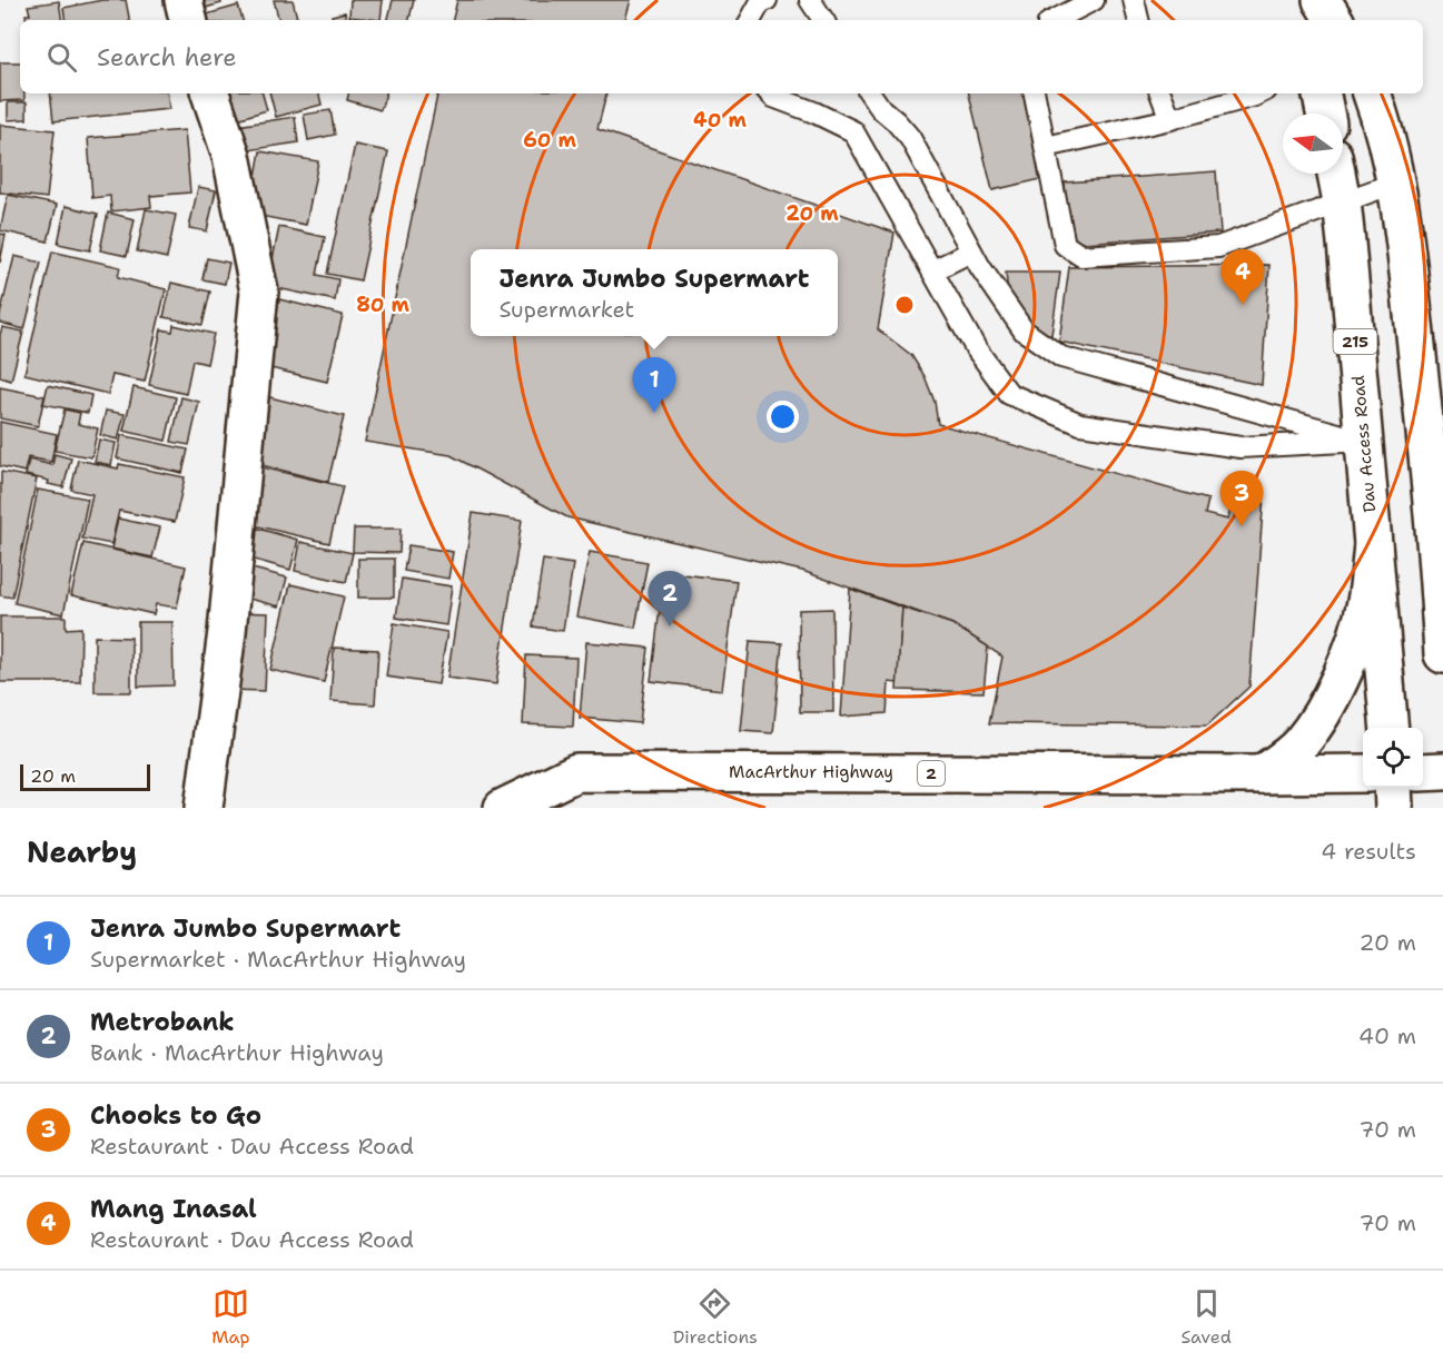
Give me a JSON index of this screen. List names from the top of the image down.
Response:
{
  "streets": {
    "main road": [
      "215",
      "Dau Access Road",
      "MacArthur Highway",
      "2"
    ]
  },
  "scale_bar": "20 m",
  "north": "left",
  "page": {
    "search": "Search here",
    "popup": ["Jenra Jumbo Supermart", "Supermarket"],
    "pins": [
      "4",
      "1",
      "3",
      "2"
    ],
    "scale": "20 m",
    "heading": ["Nearby", "4 results"],
    "list": [
      {
        "mark": "1",
        "name": "Jenra Jumbo Supermart",
        "note": "Supermarket · MacArthur Highway",
        "value": "20 m"
      },
      {
        "mark": "2",
        "name": "Metrobank",
        "note": "Bank · MacArthur Highway",
        "value": "40 m"
      },
      {
        "mark": "3",
        "name": "Chooks to Go",
        "note": "Restaurant · Dau Access Road",
        "value": "70 m"
      },
      {
        "mark": "4",
        "name": "Mang Inasal",
        "note": "Restaurant · Dau Access Road",
        "value": "70 m"
      }
    ],
    "nav": ["Map", "Directions", "Saved"]
  },
  "rings": [
    "40 m",
    "60 m",
    "20 m",
    "80 m"
  ]
}
